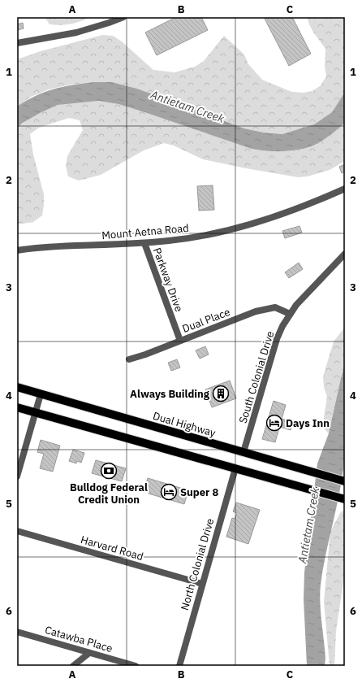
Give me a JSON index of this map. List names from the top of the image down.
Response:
{
  "streets": {
    "main road": ["Dual Highway"],
    "street": [
      "Mount Aetna Road",
      "Parkway Drive",
      "Dual Place",
      "South Colonial Drive",
      "Harvard Road",
      "North Colonial Drive",
      "Catawba Place"
    ]
  },
  "crossings": [
    ["Mount Aetna Road", "Parkway Drive"],
    ["Parkway Drive", "Dual Place"],
    ["Dual Place", "South Colonial Drive"],
    ["South Colonial Drive", "Dual Highway"],
    ["Harvard Road", "North Colonial Drive"]
  ],
  "water": ["Antietam Creek"],
  "places": {
    "building": ["Always Building"],
    "hotel": ["Days Inn", "Super 8"],
    "bank": ["Bulldog Federal Credit Union"]
  },
  "grid": {
    "columns": ["A", "B", "C"],
    "rows": [
      "1",
      "2",
      "3",
      "4",
      "5",
      "6"
    ]
  }
}
